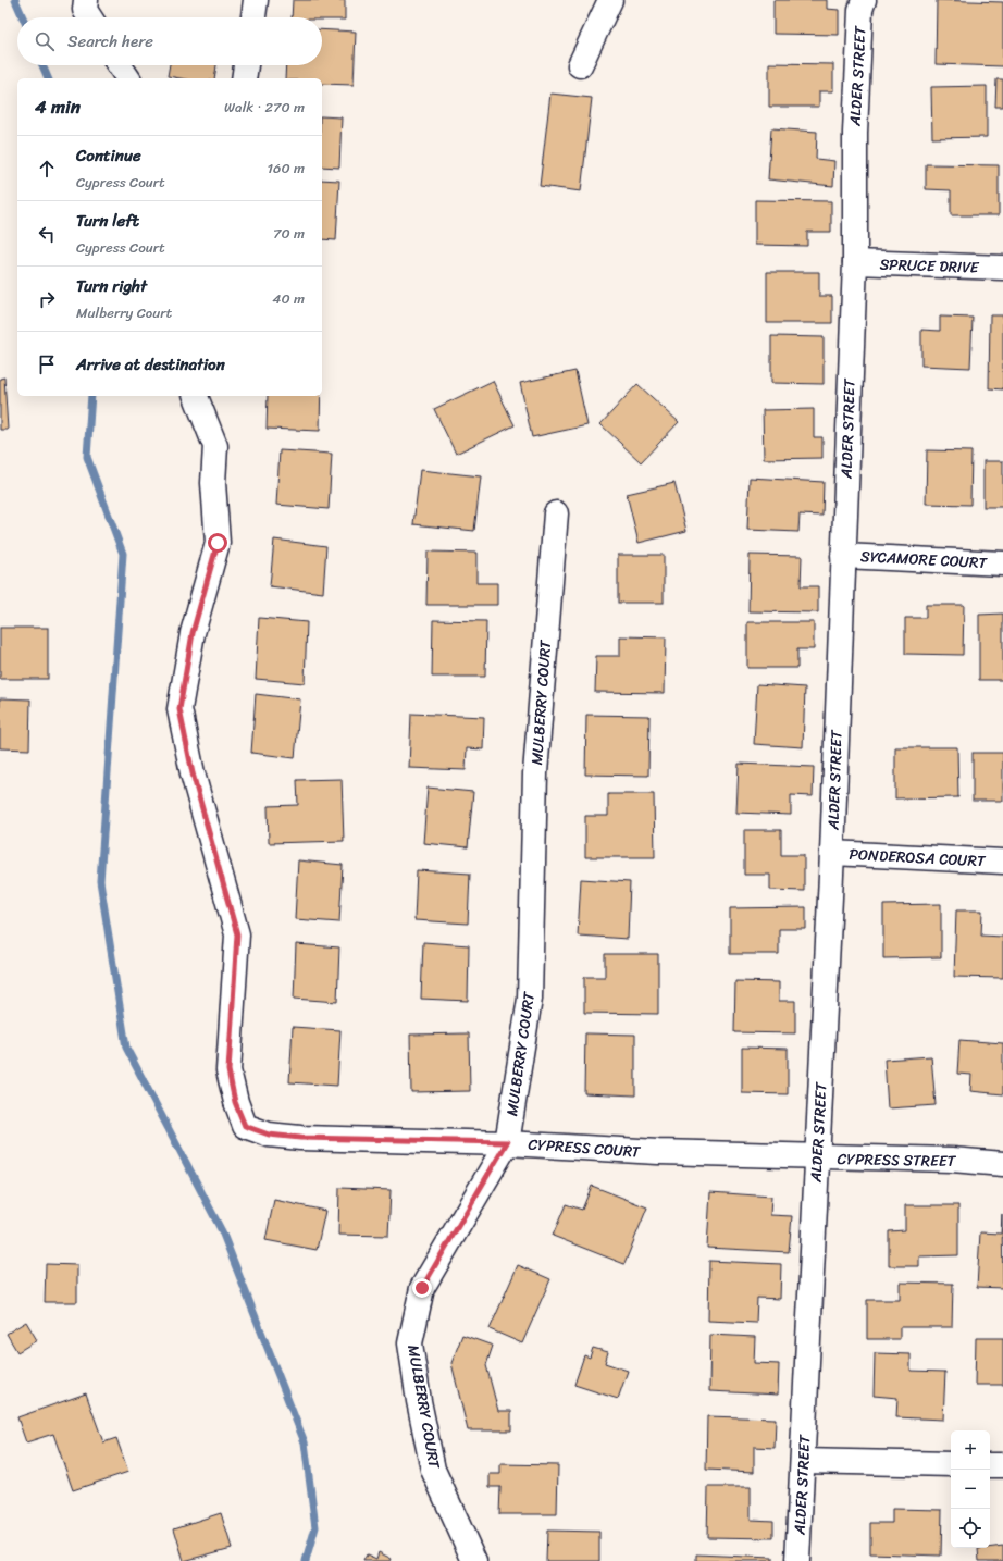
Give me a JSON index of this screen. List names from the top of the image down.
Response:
{
  "streets": {
    "street": [
      "ALDER STREET",
      "SPRUCE DRIVE",
      "SYCAMORE COURT",
      "MULBERRY COURT",
      "PONDEROSA COURT",
      "CYPRESS COURT",
      "CYPRESS STREET"
    ]
  },
  "crossings": [
    ["ALDER STREET", "SPRUCE DRIVE"],
    ["ALDER STREET", "SYCAMORE COURT"],
    ["ALDER STREET", "PONDEROSA COURT"],
    ["ALDER STREET", "CYPRESS STREET"],
    ["MULBERRY COURT", "CYPRESS COURT"],
    ["CYPRESS COURT", "CYPRESS STREET"]
  ],
  "page": {
    "search": "Search here",
    "heading": ["4 min", "Walk · 270 m"],
    "list": [
      ["Continue", "Cypress Court", "160 m"],
      ["Turn left", "Cypress Court", "70 m"],
      ["Turn right", "Mulberry Court", "40 m"],
      "Arrive at destination"
    ],
    "map_buttons": ["+", "−"]
  }
}
